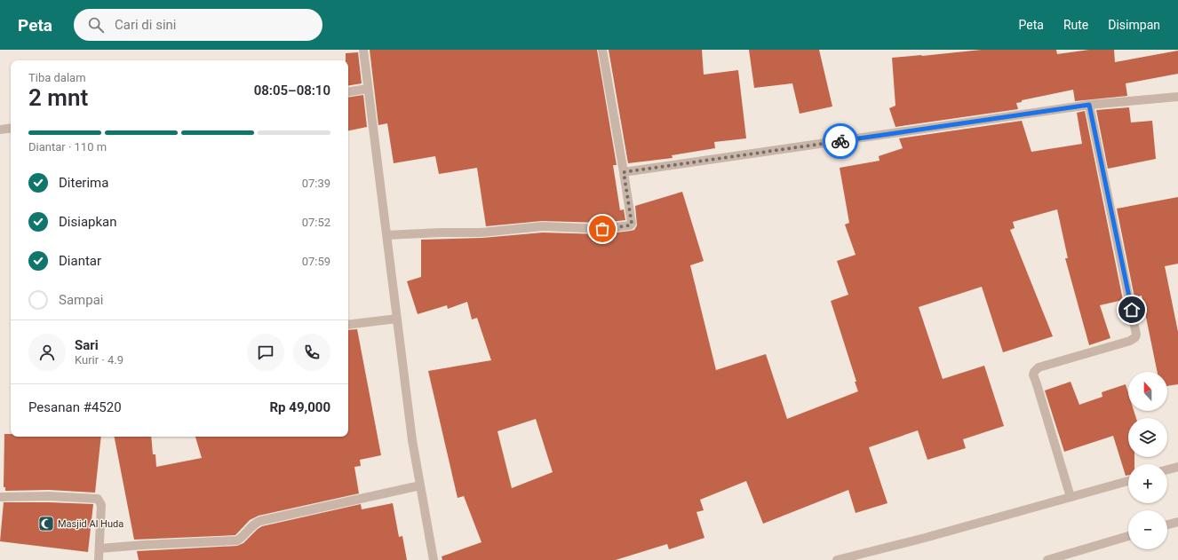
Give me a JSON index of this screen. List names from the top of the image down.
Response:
{
  "places": {
    "mosque": ["Masjid Al Huda"]
  },
  "north": "top",
  "page": {
    "header": "Peta",
    "search": "Cari di sini",
    "nav": ["Peta", "Rute", "Disimpan"],
    "heading": ["2 mnt", "Tiba dalam", "08:05–08:10"],
    "panel": [
      "Sari",
      "Kurir · 4.9",
      "Pesanan #4520",
      "Rp 49,000"
    ],
    "bar": "Diantar · 110 m",
    "list": [
      ["Diterima", "07:39"],
      ["Disiapkan", "07:52"],
      ["Diantar", "07:59"],
      "Sampai"
    ],
    "map_buttons": ["+", "−"]
  }
}
